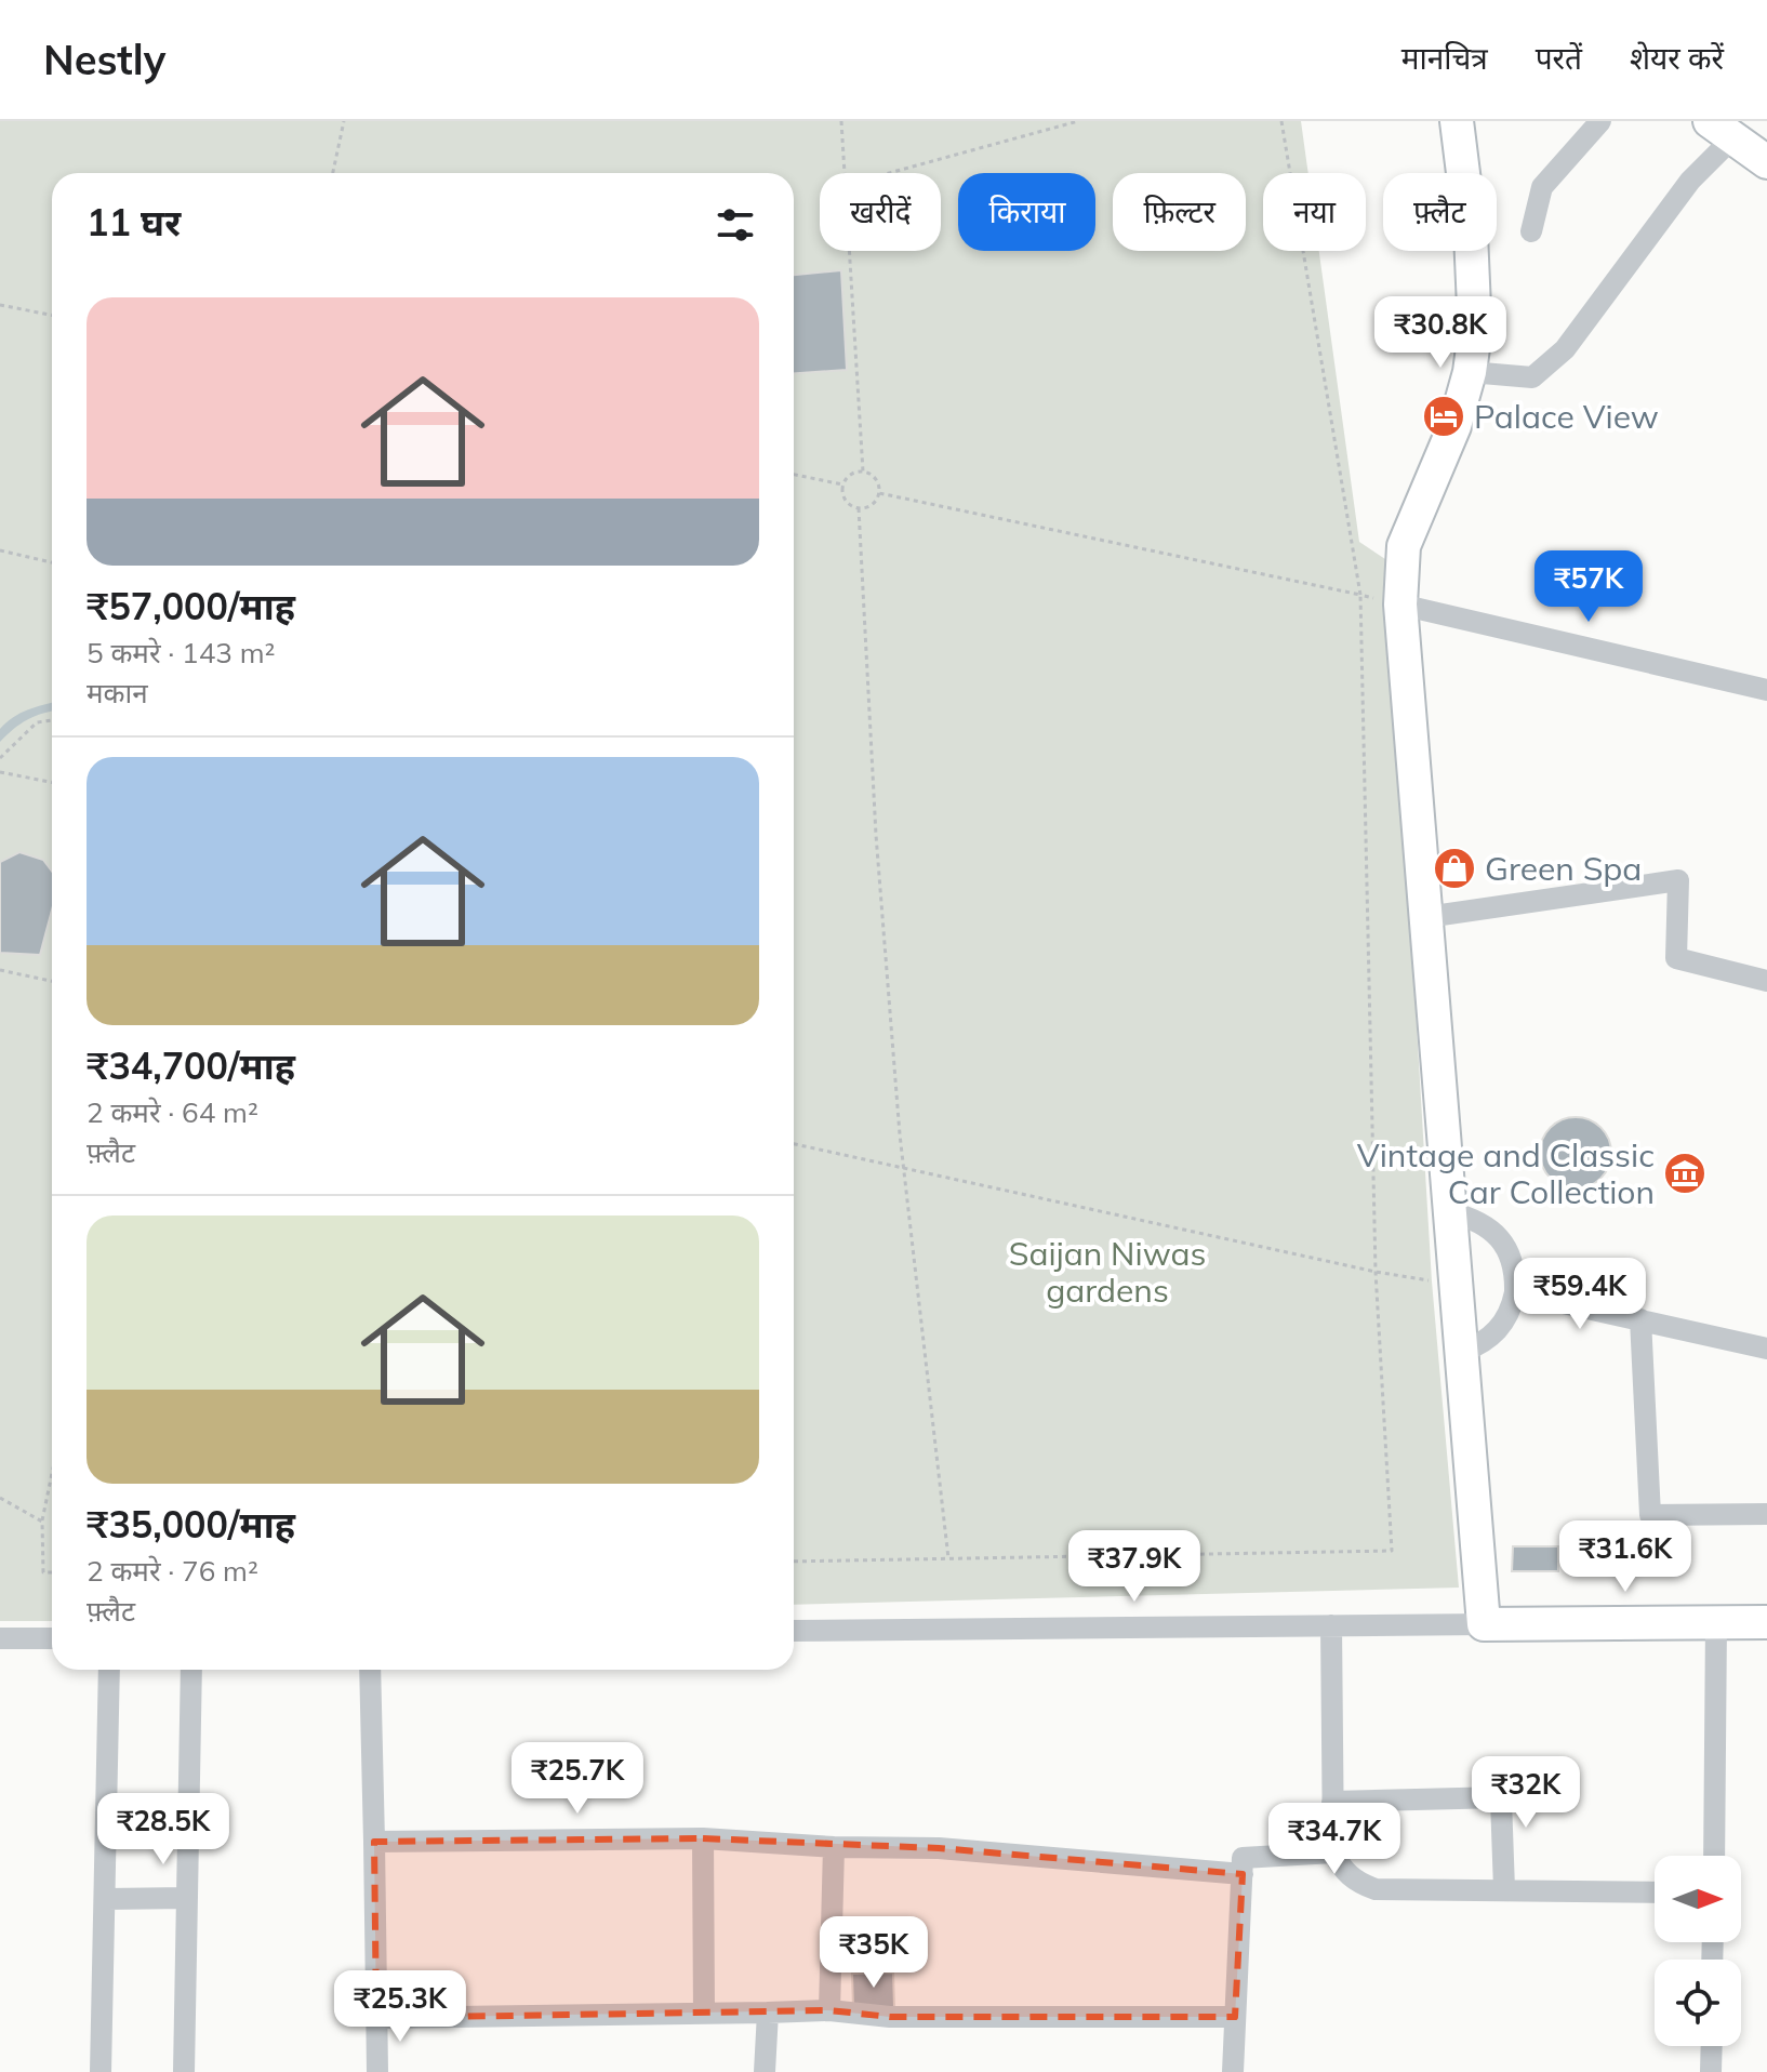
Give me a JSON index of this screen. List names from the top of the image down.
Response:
{
  "parks": ["Saijan Niwas gardens"],
  "places": {
    "hotel": ["Palace View"],
    "shop": ["Green Spa"],
    "museum": ["Vintage and Classic Car Collection"]
  },
  "north": "right",
  "page": {
    "header": "Nestly",
    "nav": ["मानचित्र", "परतें", "शेयर करें"],
    "chip": [
      "खरीदें",
      "किराया",
      "फ़िल्टर",
      "नया",
      "फ़्लैट"
    ],
    "heading": "11 घर",
    "list": [
      {
        "name": "₹57,000/माह",
        "note": "5 कमरे · 143 m² · मकान"
      },
      {
        "name": "₹34,700/माह",
        "note": "2 कमरे · 64 m² · फ़्लैट"
      },
      {
        "name": "₹35,000/माह",
        "note": "2 कमरे · 76 m² · फ़्लैट"
      }
    ],
    "price": [
      "₹30.8K",
      "₹57K",
      "₹59.4K",
      "₹31.6K",
      "₹37.9K",
      "₹25.7K",
      "₹32K",
      "₹28.5K",
      "₹34.7K",
      "₹35K",
      "₹25.3K"
    ]
  }
}
